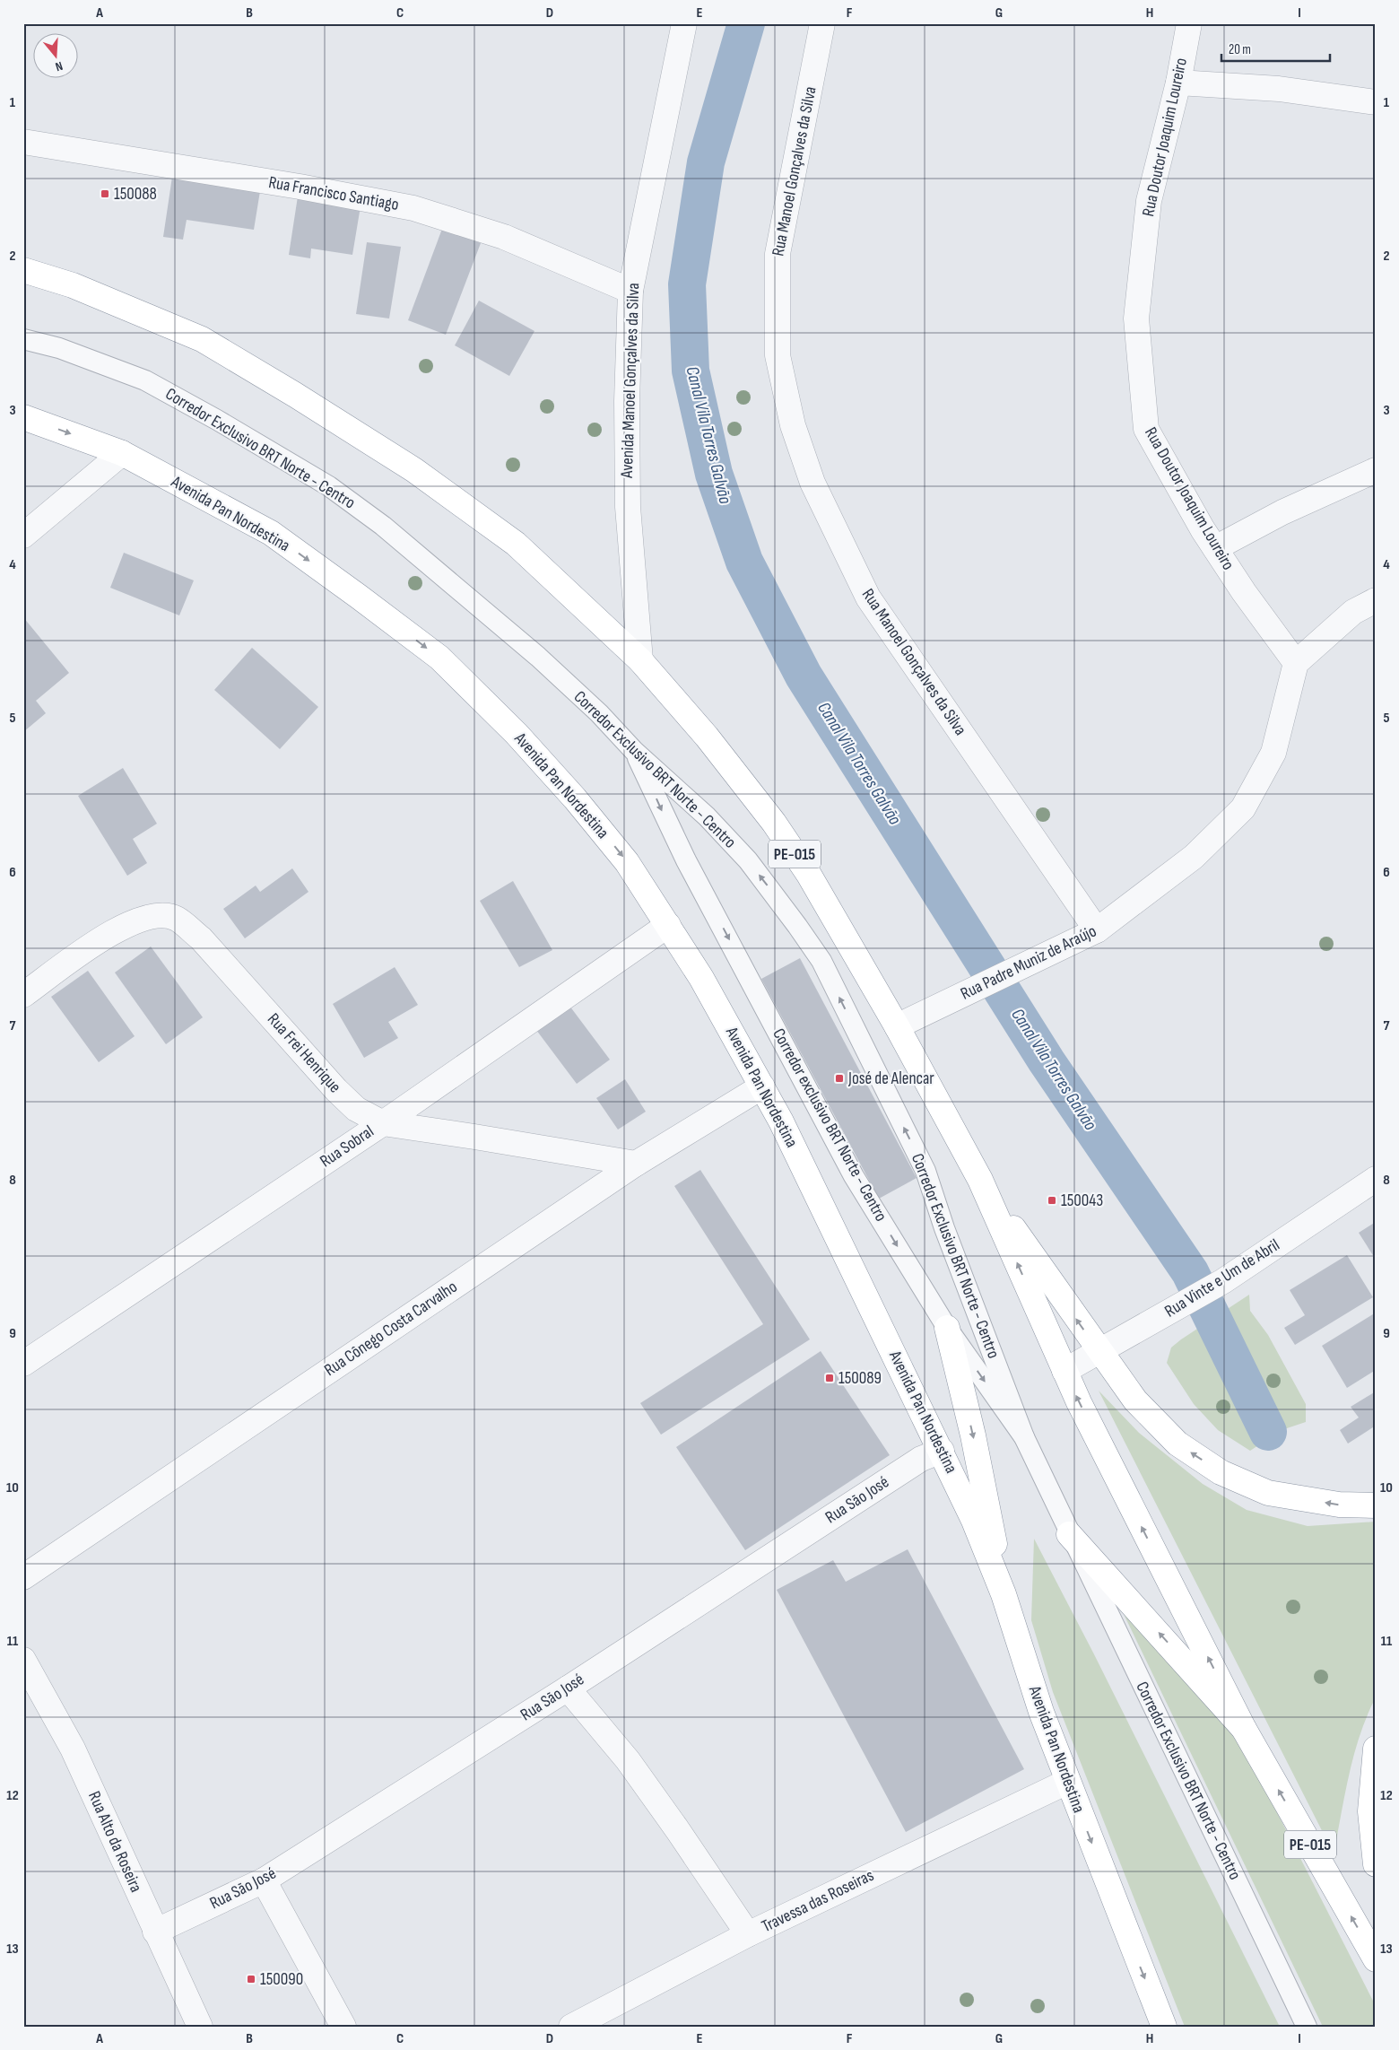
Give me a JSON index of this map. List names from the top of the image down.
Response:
{
  "streets": {
    "highway": ["Avenida Pan Nordestina", "PE-015"],
    "street": [
      "Rua Doutor Joaquim Loureiro",
      "Rua Manoel Gonçalves da Silva",
      "Rua Francisco Santiago",
      "Avenida Manoel Gonçalves da Silva",
      "Rua Padre Muniz de Araújo",
      "Rua Frei Henrique",
      "Rua Sobral",
      "Rua Vinte e Um de Abril",
      "Rua Cônego Costa Carvalho",
      "Rua São José",
      "Rua Alto da Roseira",
      "Travessa das Roseiras"
    ],
    "lane": ["Corredor Exclusivo BRT Norte - Centro", "Corredor exclusivo BRT Norte - Centro"]
  },
  "crossings": [
    ["Rua Doutor Joaquim Loureiro", "Rua Padre Muniz de Araújo"],
    ["Rua Manoel Gonçalves da Silva", "Rua Padre Muniz de Araújo"],
    ["Rua Francisco Santiago", "Avenida Manoel Gonçalves da Silva"],
    ["Avenida Manoel Gonçalves da Silva", "PE-015"],
    ["Corredor Exclusivo BRT Norte - Centro", "Corredor exclusivo BRT Norte - Centro"],
    ["Avenida Pan Nordestina", "Rua Sobral"],
    ["Avenida Pan Nordestina", "Rua Cônego Costa Carvalho"],
    ["Avenida Pan Nordestina", "Rua São José"],
    ["Avenida Pan Nordestina", "Travessa das Roseiras"],
    ["PE-015", "Rua Padre Muniz de Araújo"],
    ["PE-015", "Rua Vinte e Um de Abril"],
    ["Rua Frei Henrique", "Rua Sobral"],
    ["Rua Frei Henrique", "Rua Cônego Costa Carvalho"],
    ["Rua São José", "Rua Alto da Roseira"]
  ],
  "one_way": ["Corredor Exclusivo BRT Norte - Centro", "Corredor exclusivo BRT Norte - Centro"],
  "water": ["Canal Vila Torres Galvão"],
  "places": {
    "transit": [
      "150088",
      "José de Alencar",
      "150043",
      "150089",
      "150090"
    ]
  },
  "scale_bar": "20 m",
  "north": "bottom",
  "grid": {
    "columns": [
      "A",
      "B",
      "C",
      "D",
      "E",
      "F",
      "G",
      "H",
      "I"
    ],
    "rows": [
      "1",
      "2",
      "3",
      "4",
      "5",
      "6",
      "7",
      "8",
      "9",
      "10",
      "11",
      "12",
      "13"
    ]
  }
}
